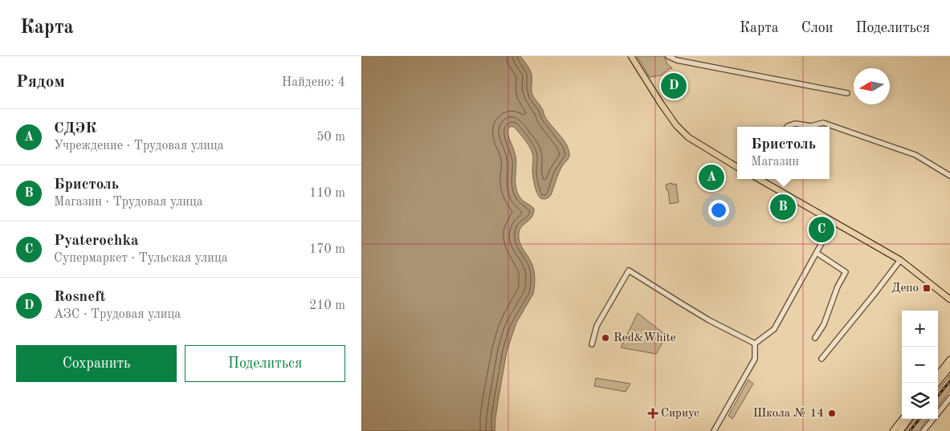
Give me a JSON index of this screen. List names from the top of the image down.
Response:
{
  "places": {
    "transit": ["Депо"],
    "other": ["Red&White", "Школа № 14"],
    "health": ["Сириус"]
  },
  "north": "left",
  "page": {
    "header": "Карта",
    "nav": ["Карта", "Слои", "Поделиться"],
    "heading": ["Рядом", "Найдено: 4"],
    "pins": [
      "D",
      "A",
      "B",
      "C"
    ],
    "list": [
      {
        "mark": "A",
        "name": "СДЭК",
        "note": "Учреждение · Трудовая улица",
        "value": "50 m"
      },
      {
        "mark": "B",
        "name": "Бристоль",
        "note": "Магазин · Трудовая улица",
        "value": "110 m"
      },
      {
        "mark": "C",
        "name": "Pyaterochka",
        "note": "Супермаркет · Тульская улица",
        "value": "170 m"
      },
      {
        "mark": "D",
        "name": "Rosneft",
        "note": "АЗС · Трудовая улица",
        "value": "210 m"
      }
    ],
    "popup": ["Бристоль", "Магазин"],
    "map_buttons": ["+", "−"],
    "buttons": ["Сохранить", "Поделиться"]
  }
}
